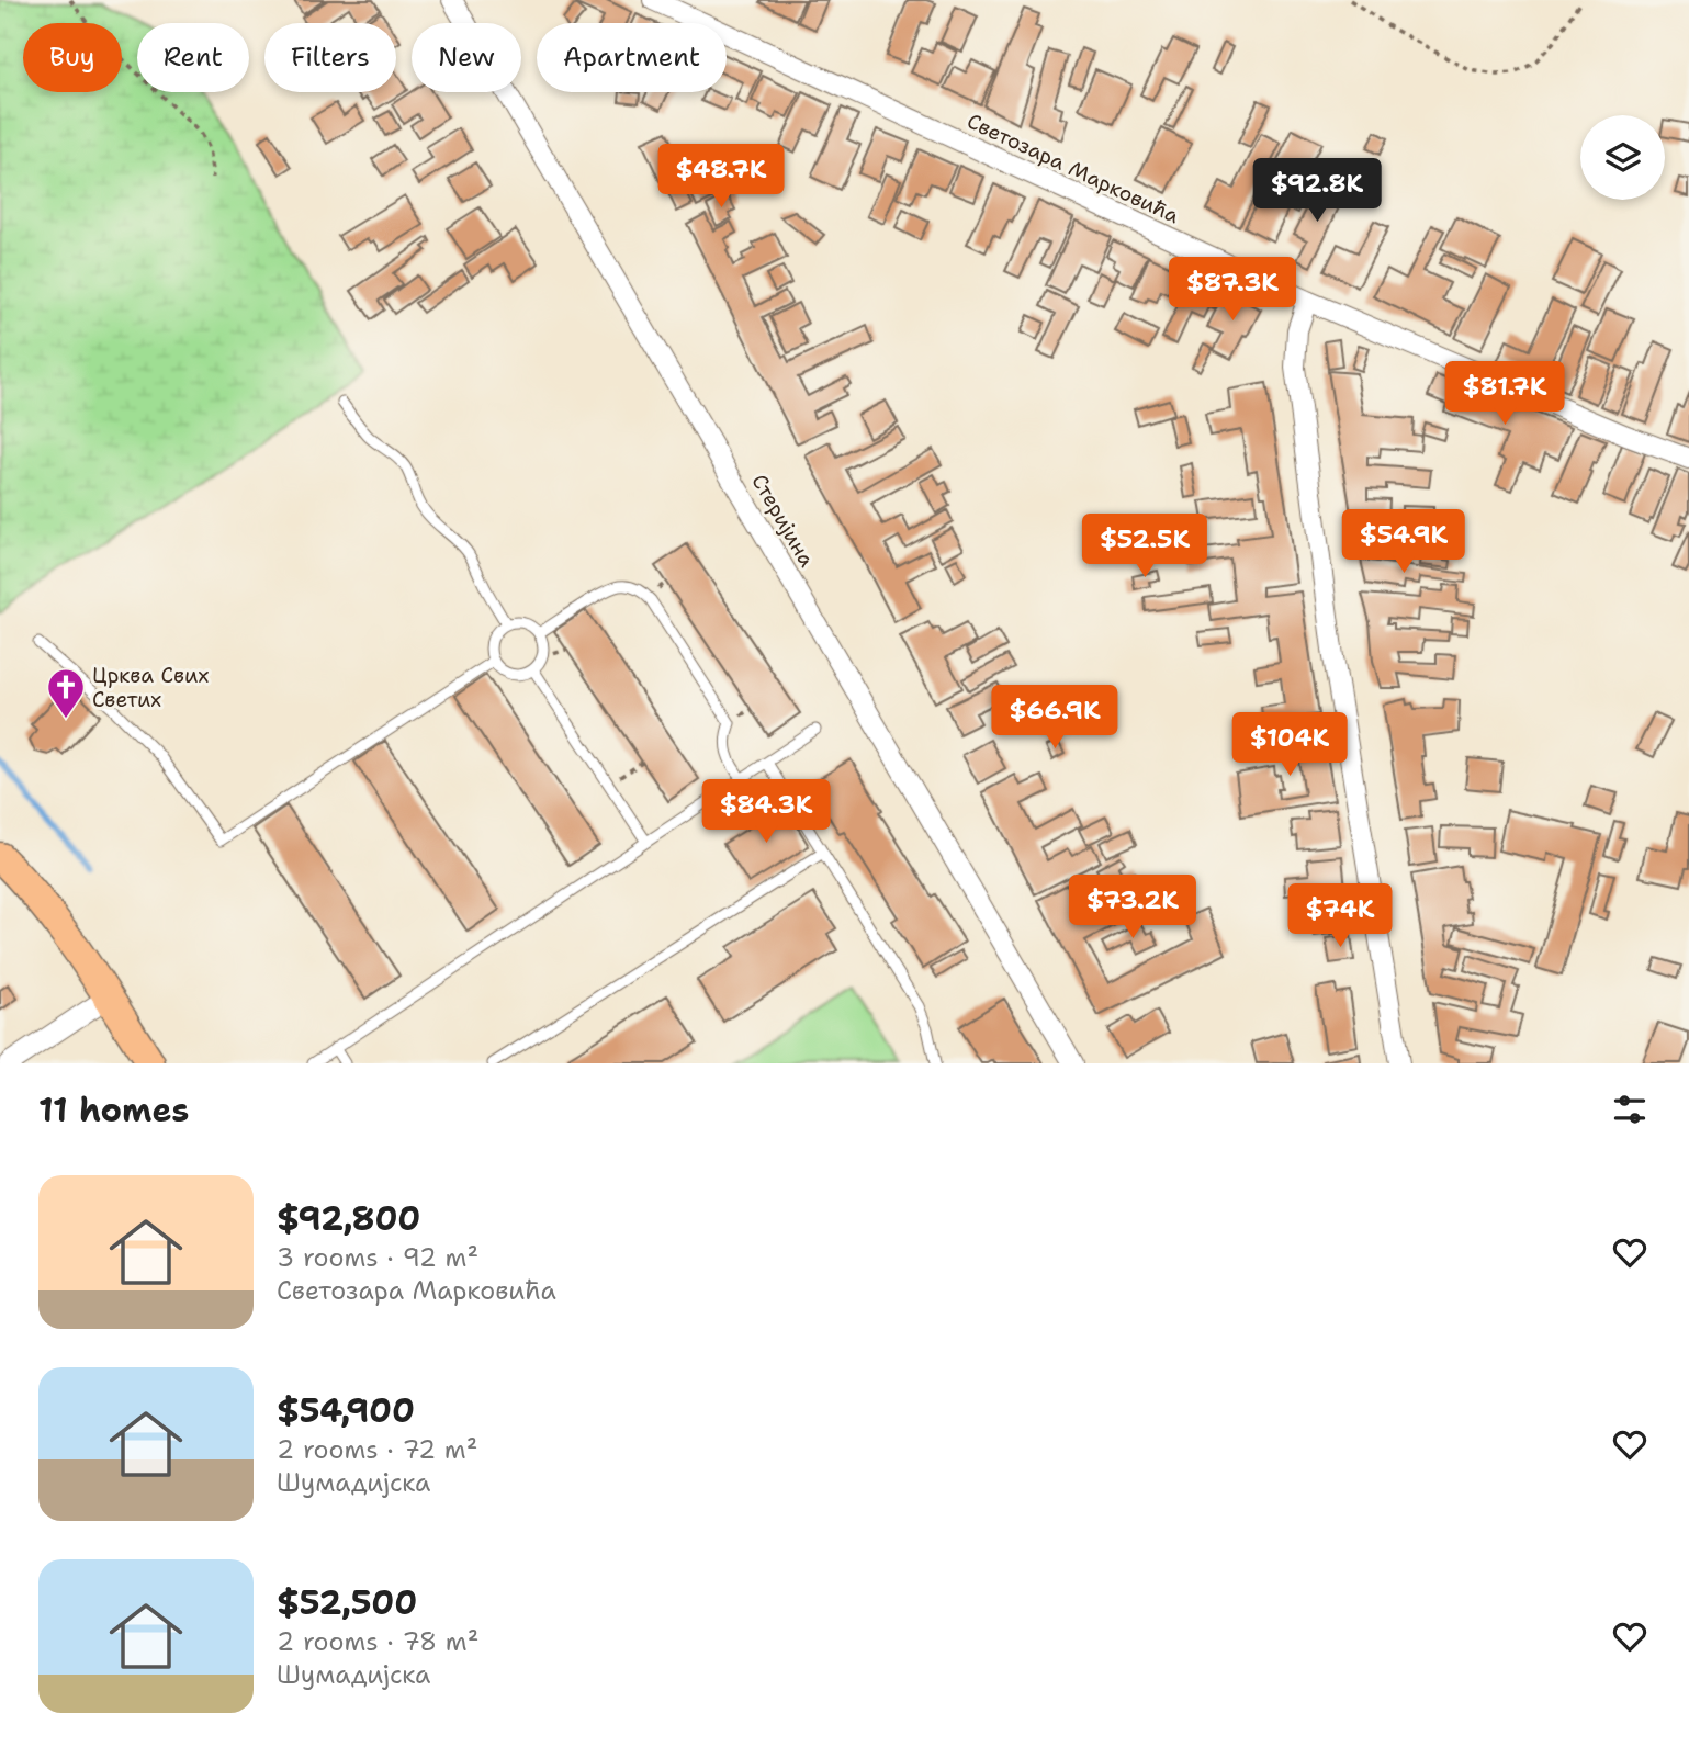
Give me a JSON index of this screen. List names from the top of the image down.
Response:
{
  "streets": {
    "street": ["Светозара Марковића", "Стеријина"]
  },
  "places": {
    "church": ["Црква Свих Светих"]
  },
  "page": {
    "chip": [
      "Buy",
      "Rent",
      "Filters",
      "New",
      "Apartment"
    ],
    "price": [
      "$48.7K",
      "$92.8K",
      "$87.3K",
      "$81.7K",
      "$54.9K",
      "$52.5K",
      "$66.9K",
      "$104K",
      "$84.3K",
      "$73.2K",
      "$74K"
    ],
    "heading": "11 homes",
    "list": [
      {
        "name": "$92,800",
        "note": "3 rooms · 92 m² · Светозара Марковића"
      },
      {
        "name": "$54,900",
        "note": "2 rooms · 72 m² · Шумадијска"
      },
      {
        "name": "$52,500",
        "note": "2 rooms · 78 m² · Шумадијска"
      }
    ]
  }
}
